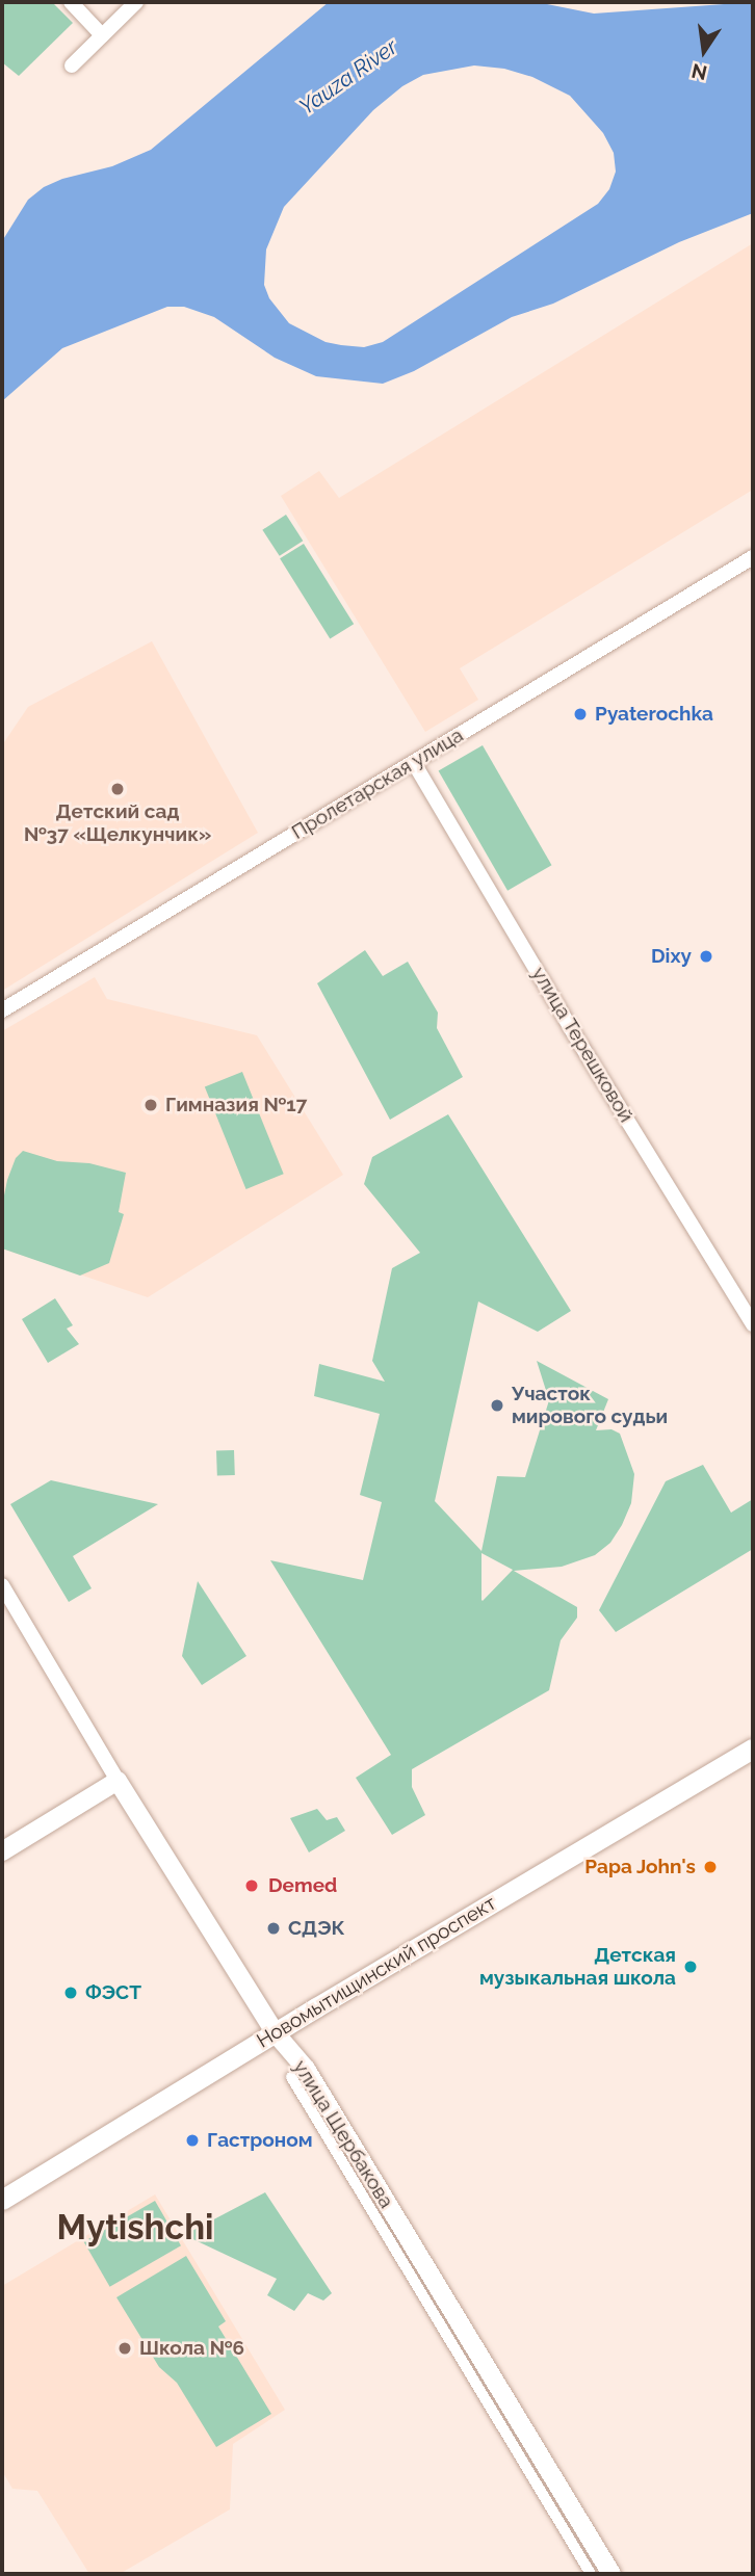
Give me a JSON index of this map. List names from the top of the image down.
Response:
{
  "streets": {
    "main road": ["Новомытищинский проспект"],
    "street": ["Пролетарская улица", "улица Терешковой", "улица Щербакова"]
  },
  "crossings": [
    ["Пролетарская улица", "улица Терешковой"],
    ["Новомытищинский проспект", "улица Щербакова"]
  ],
  "districts": ["Mytishchi"],
  "water": ["Yauza River"],
  "places": [
    "Pyaterochka",
    "Детский сад №37 «Щелкунчик»",
    "Dixy",
    "Гимназия №17",
    "Участок мирового судьи",
    "Papa John's",
    "Demed",
    "СДЭК",
    "Детская музыкальная школа",
    "ФЭСТ",
    "Гастроном",
    "Школа №6"
  ],
  "north": "bottom"
}
